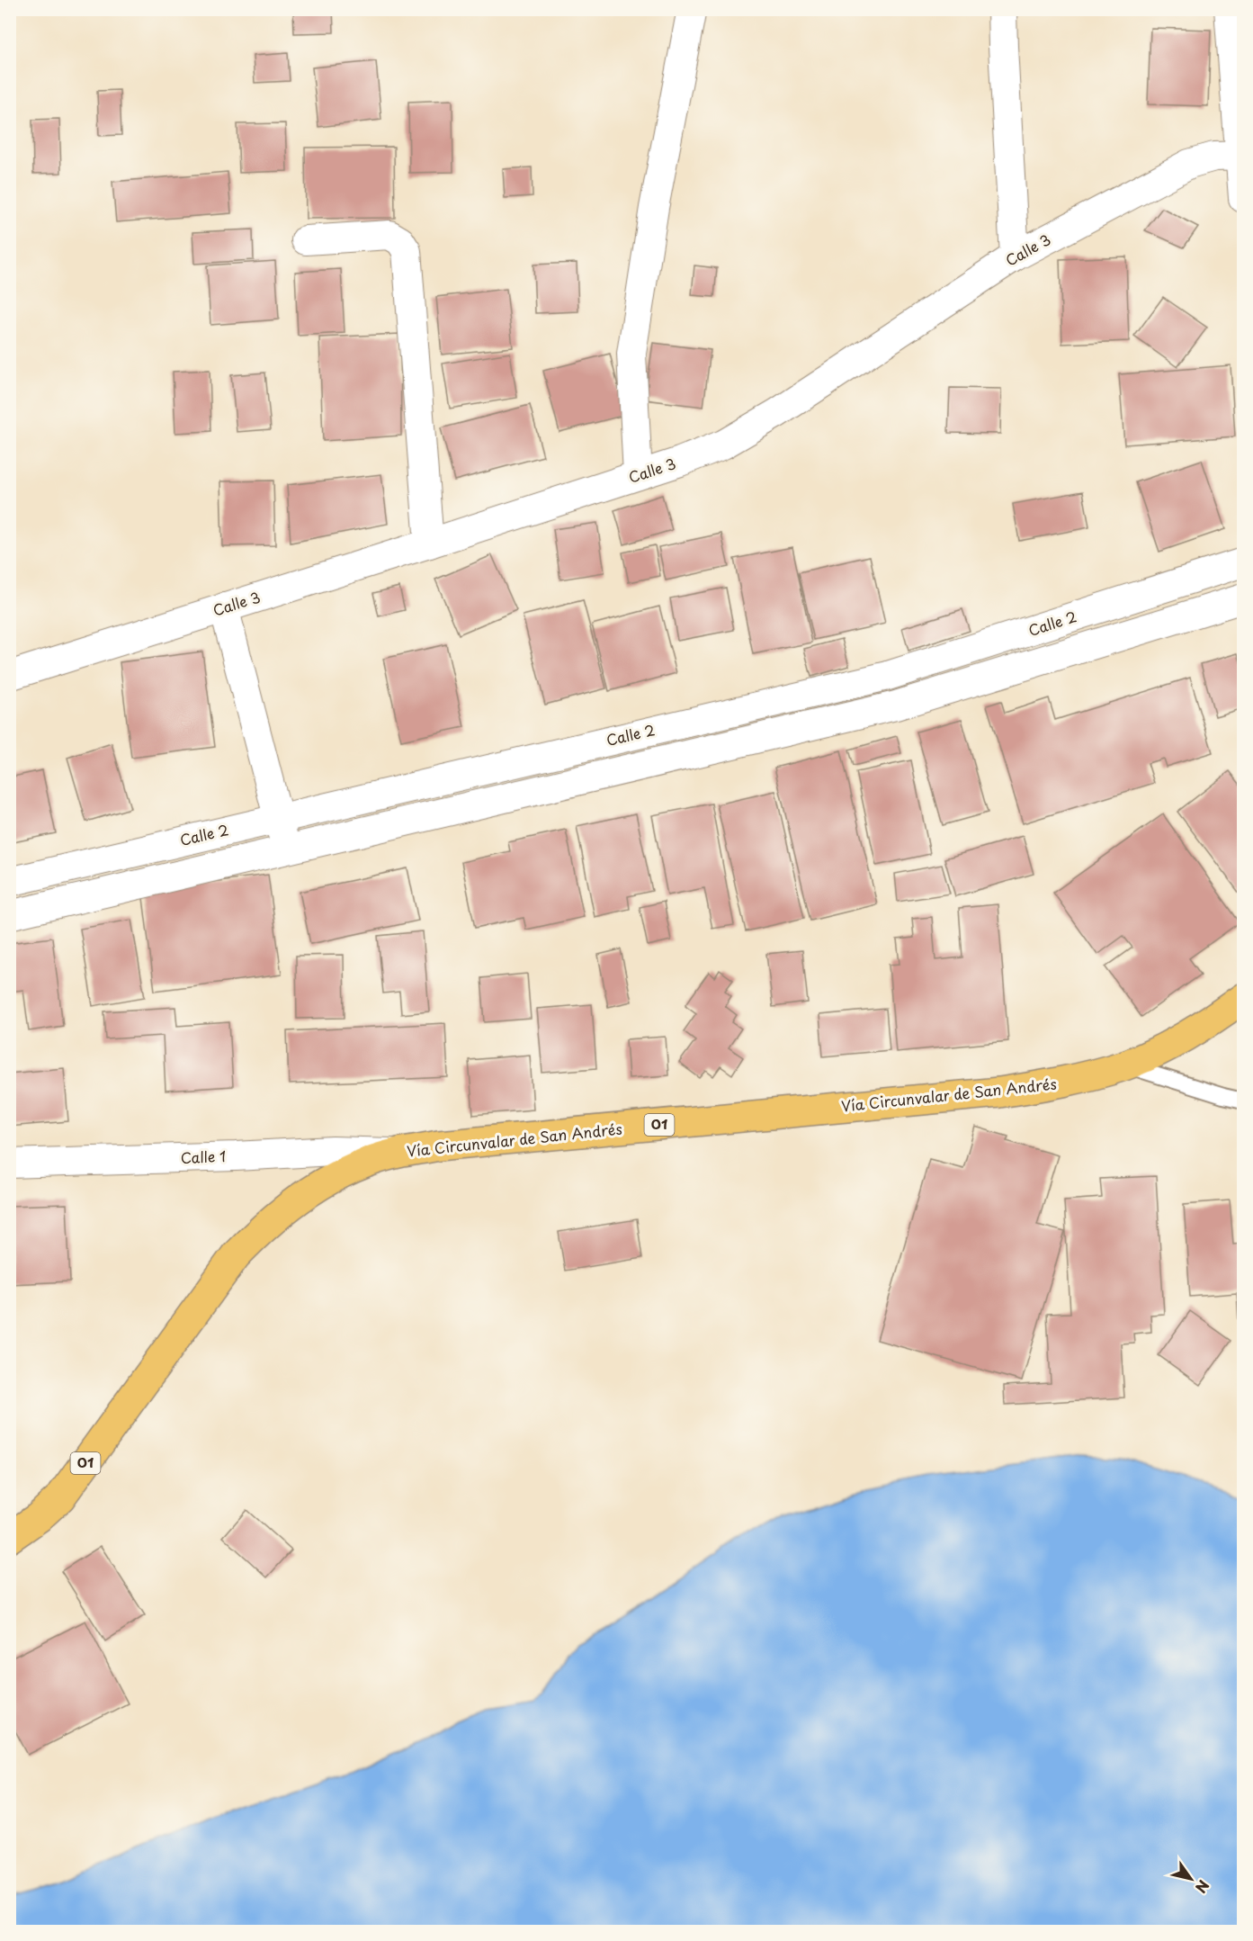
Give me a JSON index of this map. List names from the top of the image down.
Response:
{
  "streets": {
    "highway": ["Vía Circunvalar de San Andrés", "01"],
    "street": ["Calle 3", "Calle 2", "Calle 1"]
  },
  "crossings": [
    ["Vía Circunvalar de San Andrés", "Calle 1"]
  ],
  "north": "bottom right"
}
